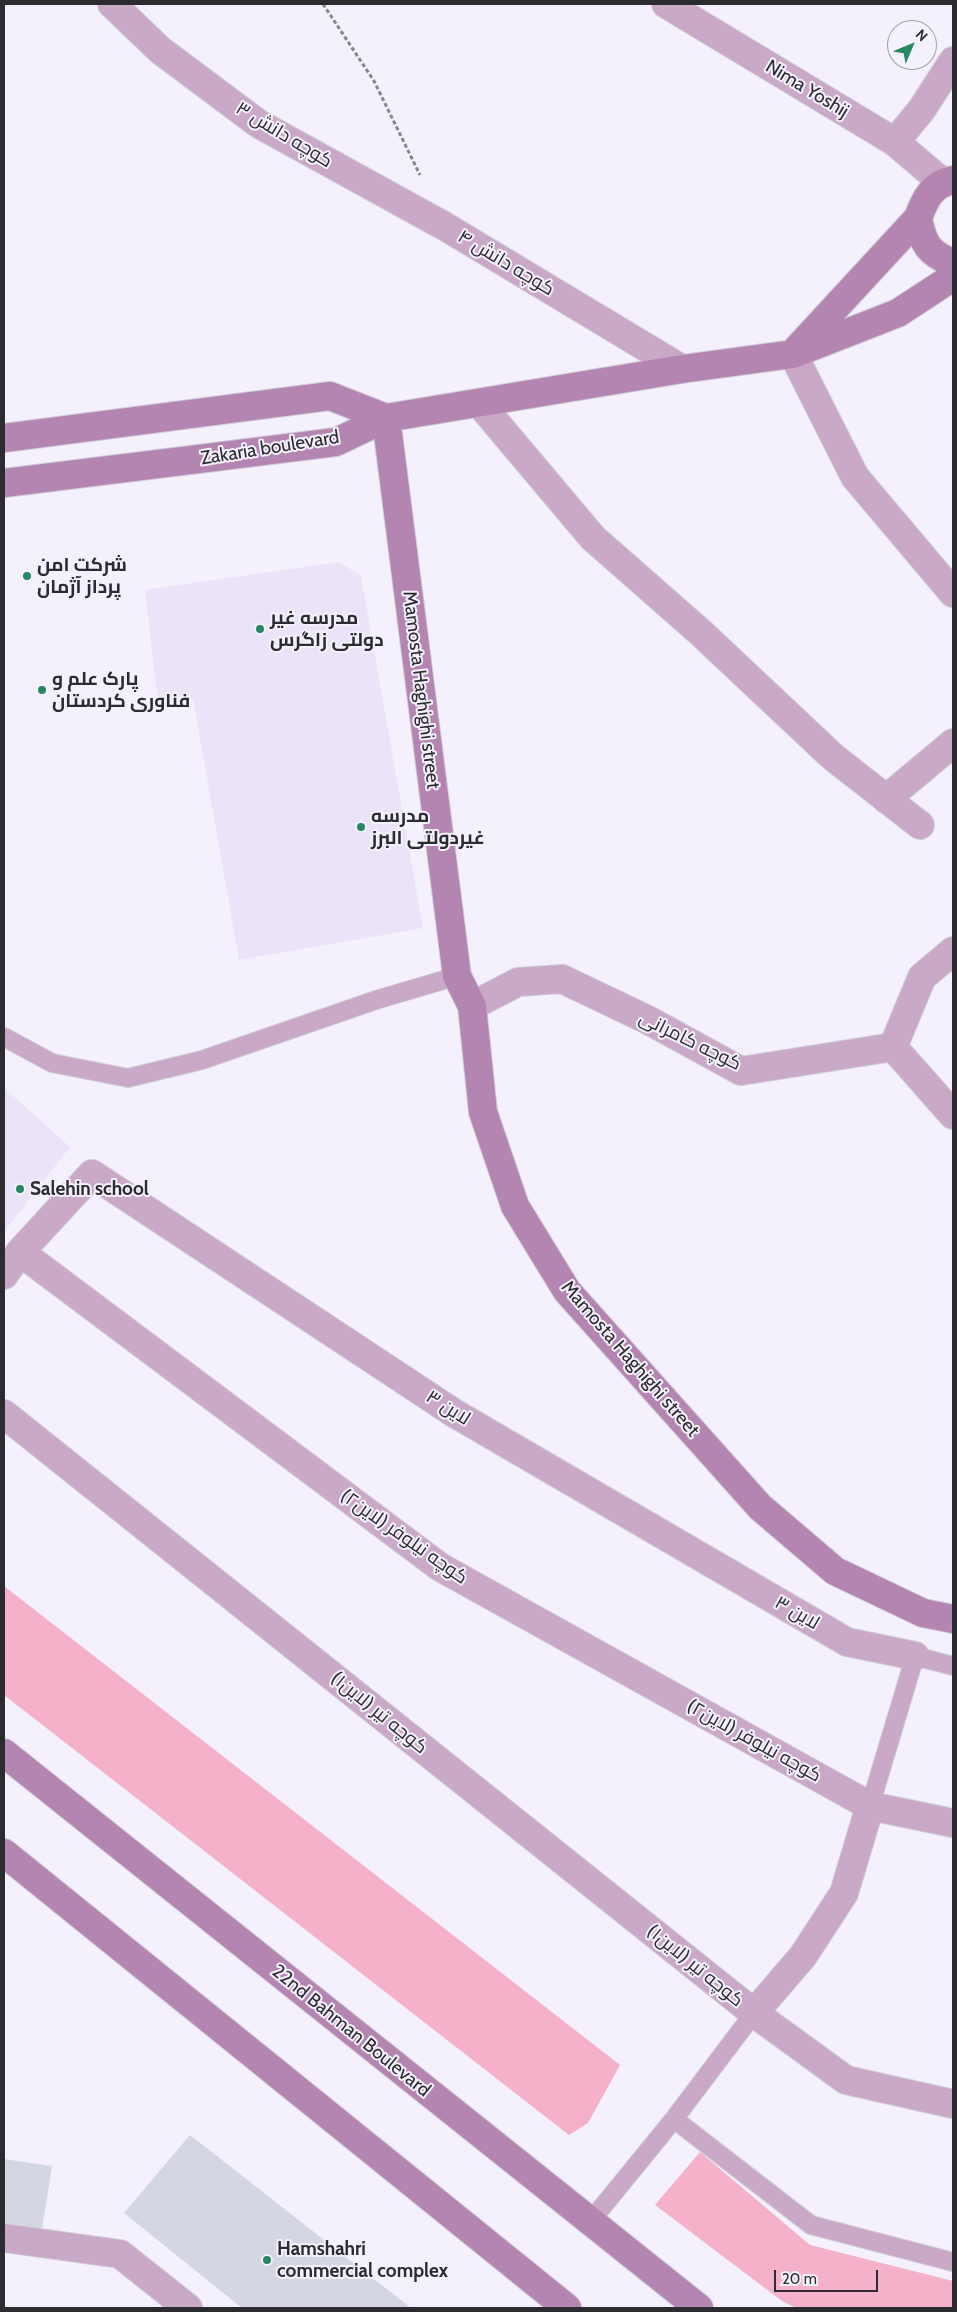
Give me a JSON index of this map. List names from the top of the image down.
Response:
{
  "streets": {
    "main road": ["Zakaria boulevard", "Mamosta Haghighi street", "22nd Bahman Boulevard"],
    "street": [
      "Nima Yoshij",
      "کوچه دانش ۳",
      "کوچه دانش ۴",
      "کوچه کامرانی",
      "لاین ۳",
      "کوچه نیلوفر (لاین۲)",
      "کوچه تیر (لاین۱)"
    ]
  },
  "crossings": [
    ["کوچه دانش ۳", "کوچه دانش ۴"],
    ["Zakaria boulevard", "Mamosta Haghighi street"],
    ["Mamosta Haghighi street", "کوچه کامرانی"],
    ["لاین ۳", "کوچه نیلوفر (لاین۲)"]
  ],
  "places": [
    "شرکت امن پرداز آژمان",
    "مدرسه غیر دولتی زاگرس",
    "پارک علم و فناوری کردستان",
    "مدرسه غیردولتی البرز",
    "Salehin school",
    "Hamshahri commercial complex"
  ],
  "scale_bar": "20 m",
  "north": "top right"
}
